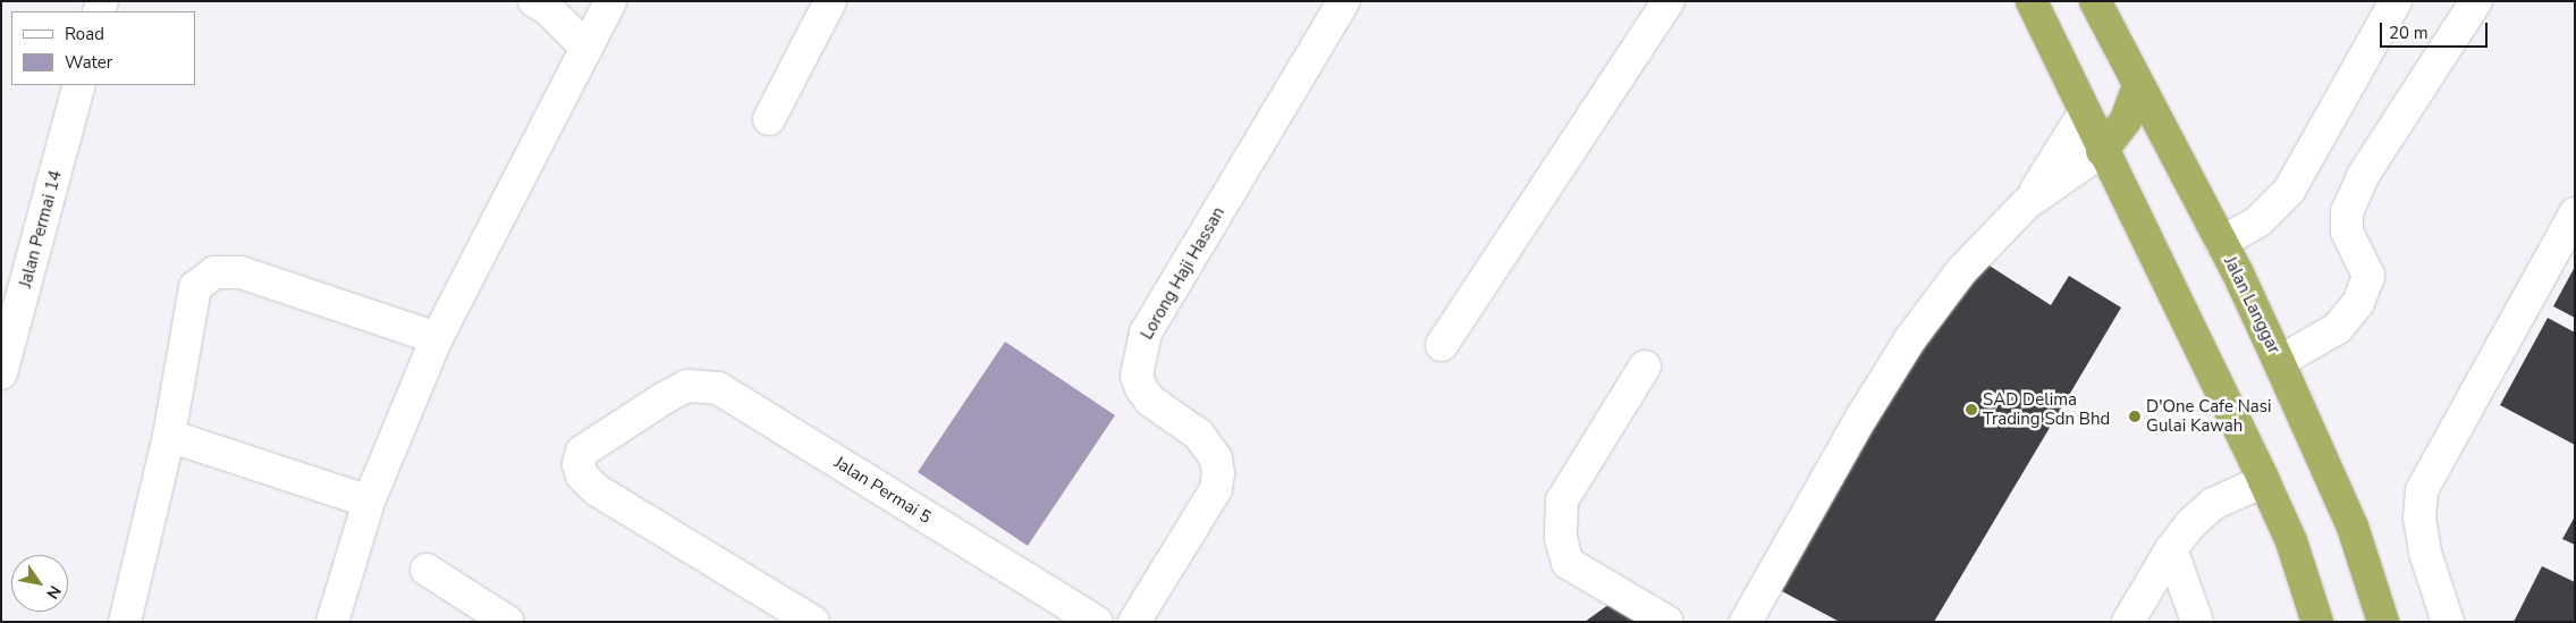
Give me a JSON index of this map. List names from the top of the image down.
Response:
{
  "streets": {
    "highway": ["Jalan Langgar"],
    "street": ["Jalan Permai 14", "Lorong Haji Hassan", "Jalan Permai 5"]
  },
  "places": ["SAD Delima Trading Sdn Bhd", "D'One Cafe Nasi Gulai Kawah"],
  "legend": ["Road", "Water"],
  "scale_bar": "20 m",
  "north": "bottom right"
}
